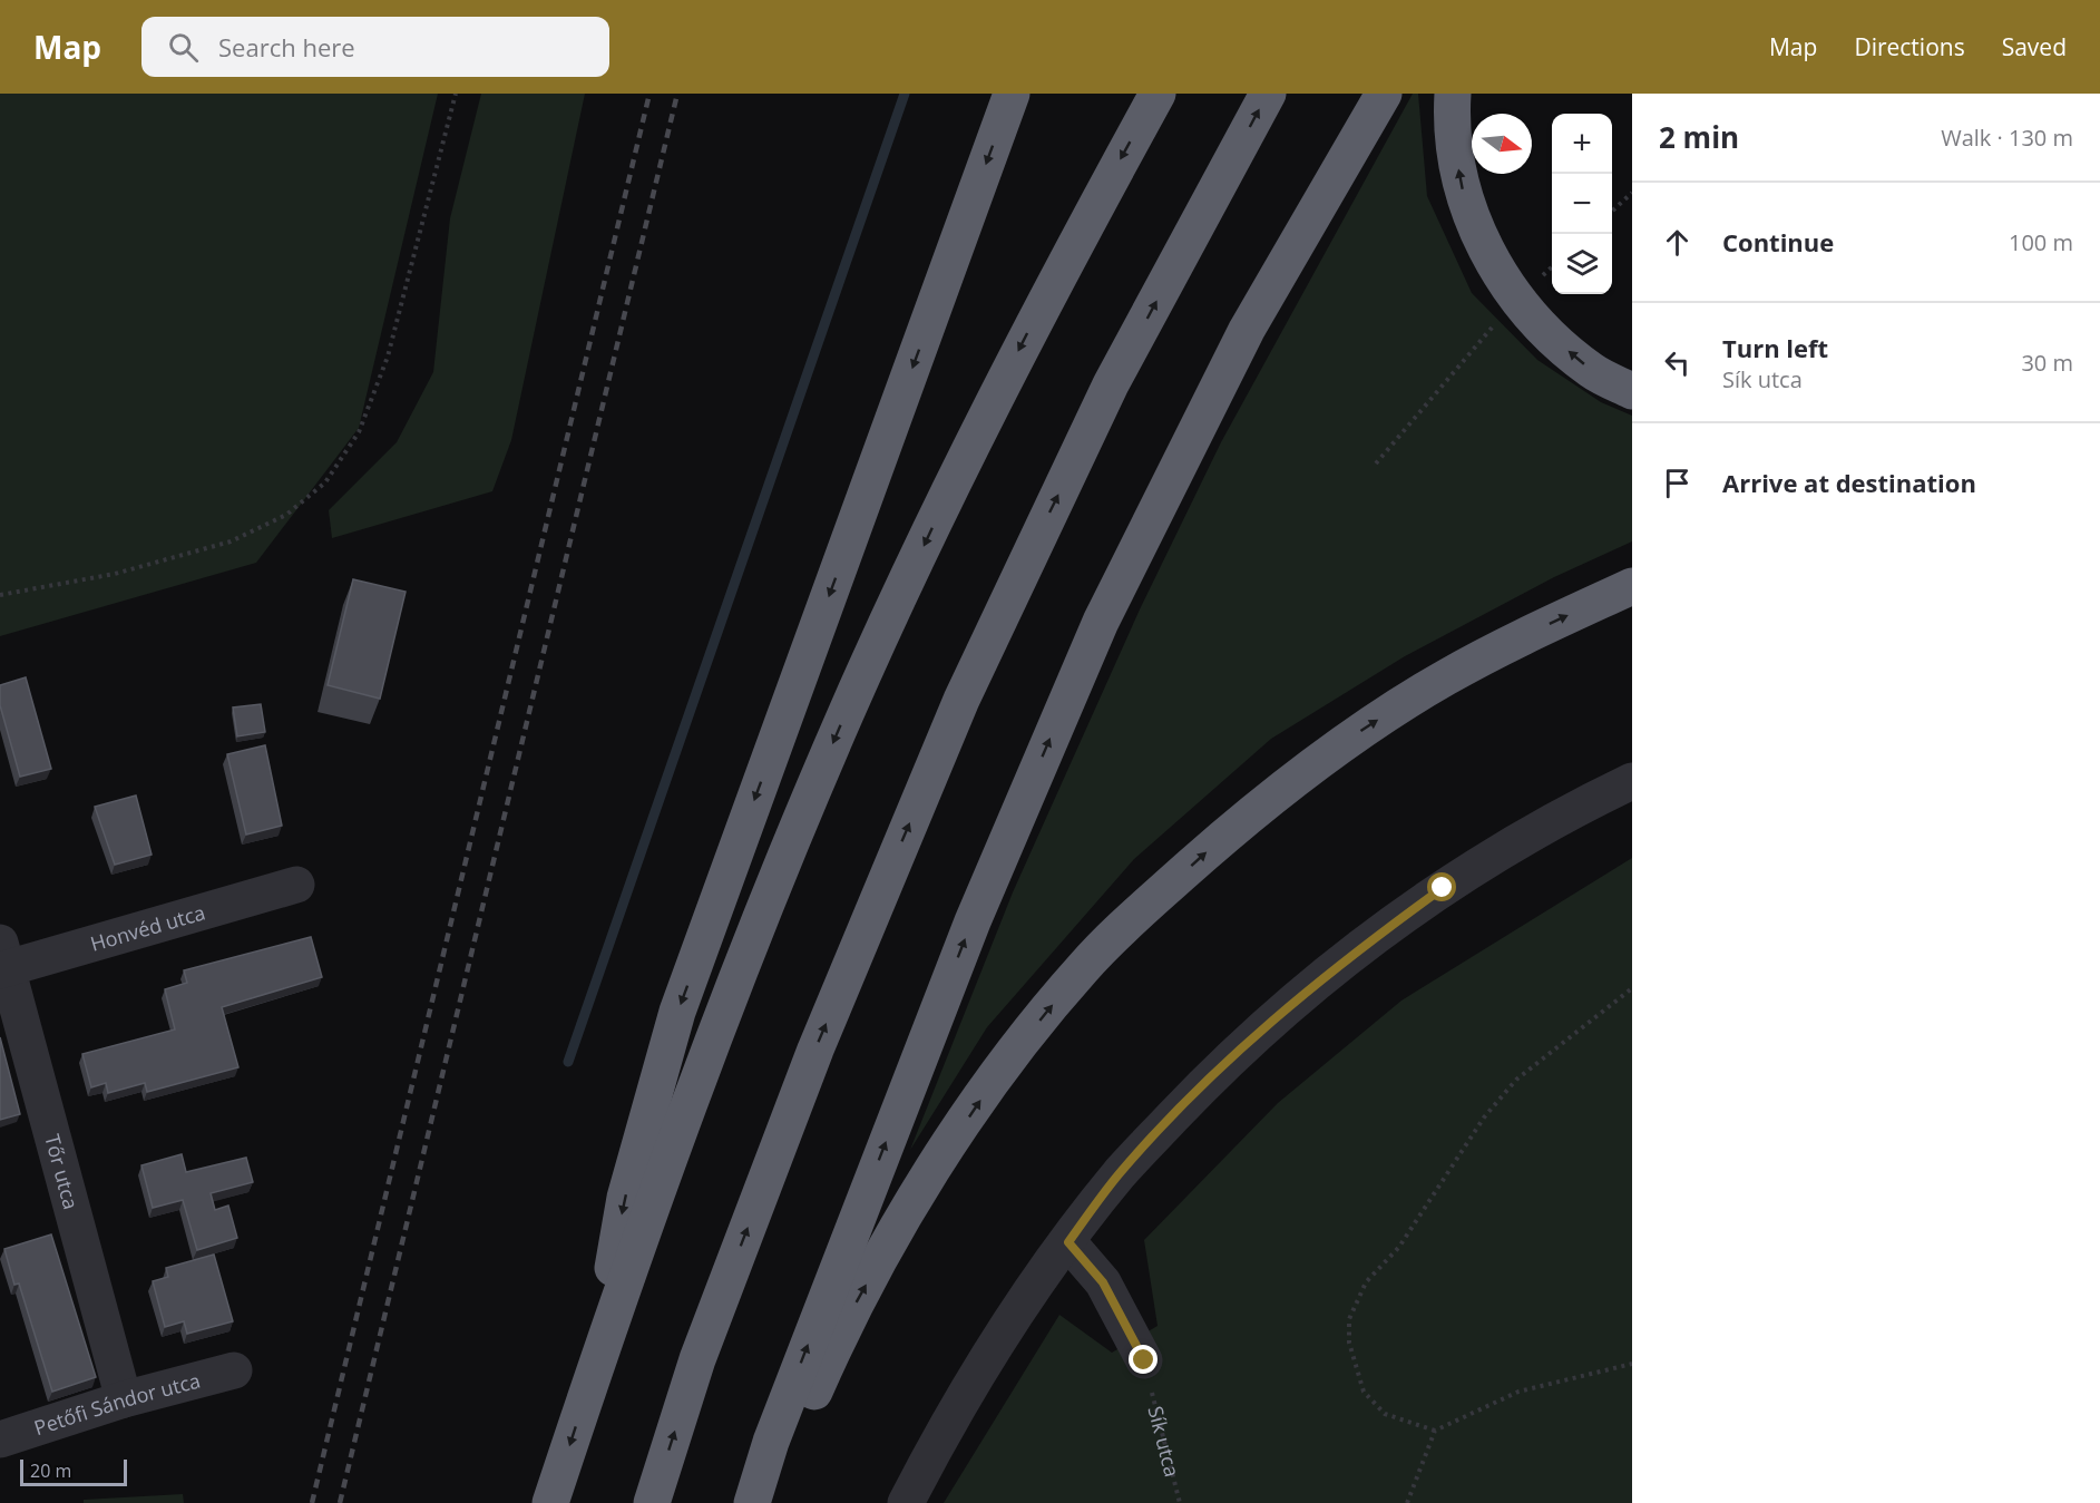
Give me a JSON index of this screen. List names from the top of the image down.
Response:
{
  "streets": {
    "street": ["Honvéd utca", "Tőr utca", "Petőfi Sándor utca"],
    "path": ["Sík utca"]
  },
  "crossings": [
    ["Honvéd utca", "Tőr utca"],
    ["Tőr utca", "Petőfi Sándor utca"]
  ],
  "scale_bar": "20 m",
  "north": "right",
  "page": {
    "header": "Map",
    "search": "Search here",
    "nav": ["Map", "Directions", "Saved"],
    "heading": ["2 min", "Walk · 130 m"],
    "map_buttons": ["+", "−"],
    "list": [
      ["Continue", "100 m"],
      ["Turn left", "Sík utca", "30 m"],
      "Arrive at destination"
    ],
    "scale": "20 m"
  }
}
